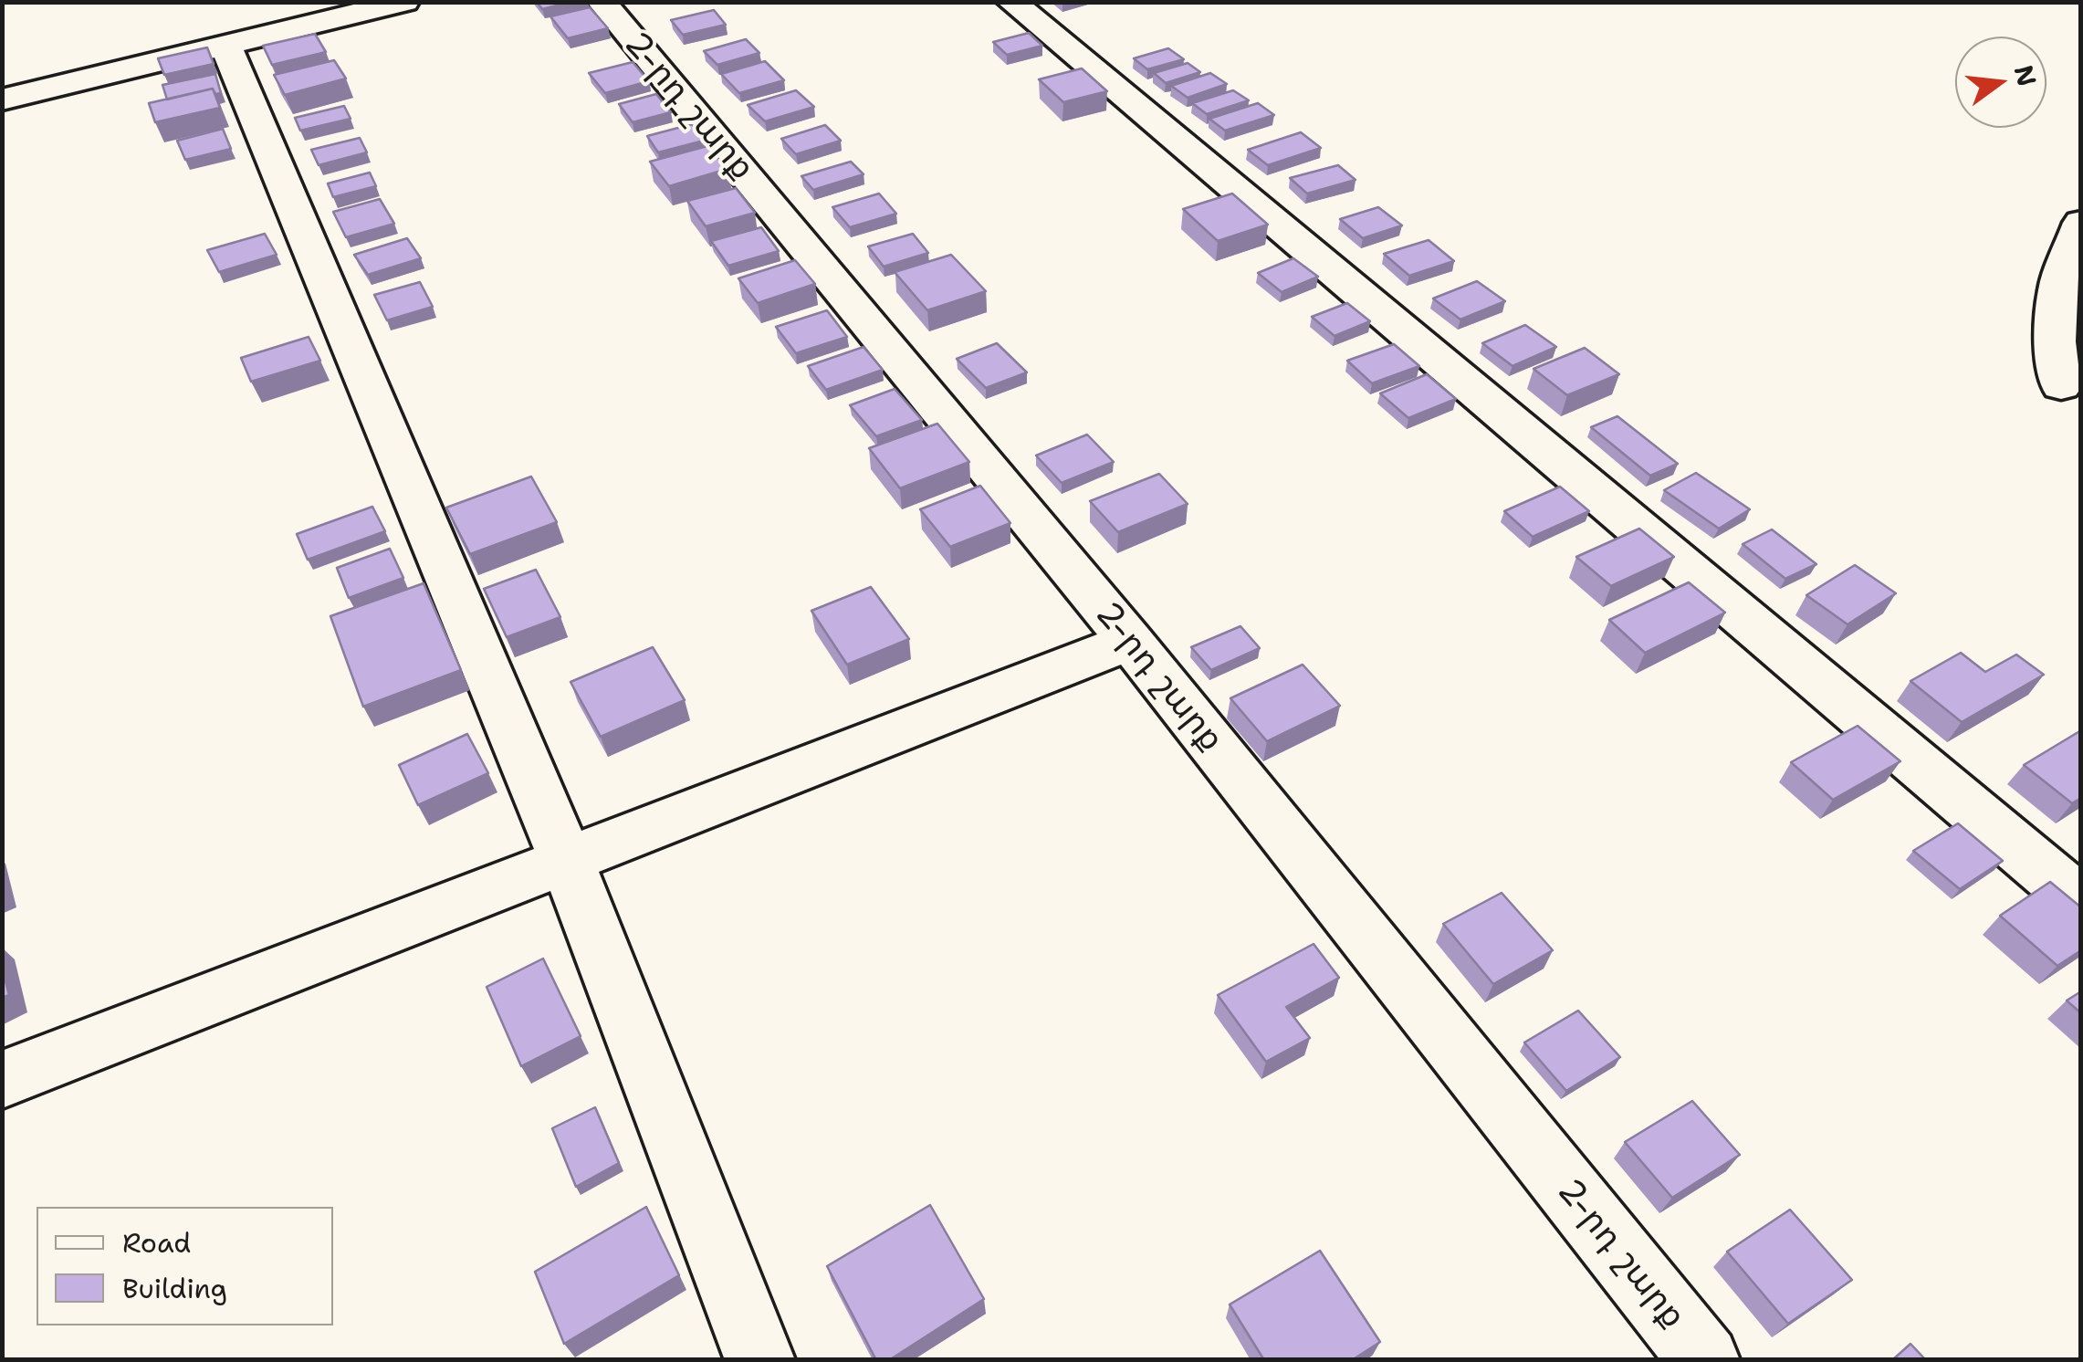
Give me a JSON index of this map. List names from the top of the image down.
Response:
{
  "streets": {
    "street": ["2-րդ շարք"]
  },
  "legend": ["Road", "Building"],
  "north": "right"
}
